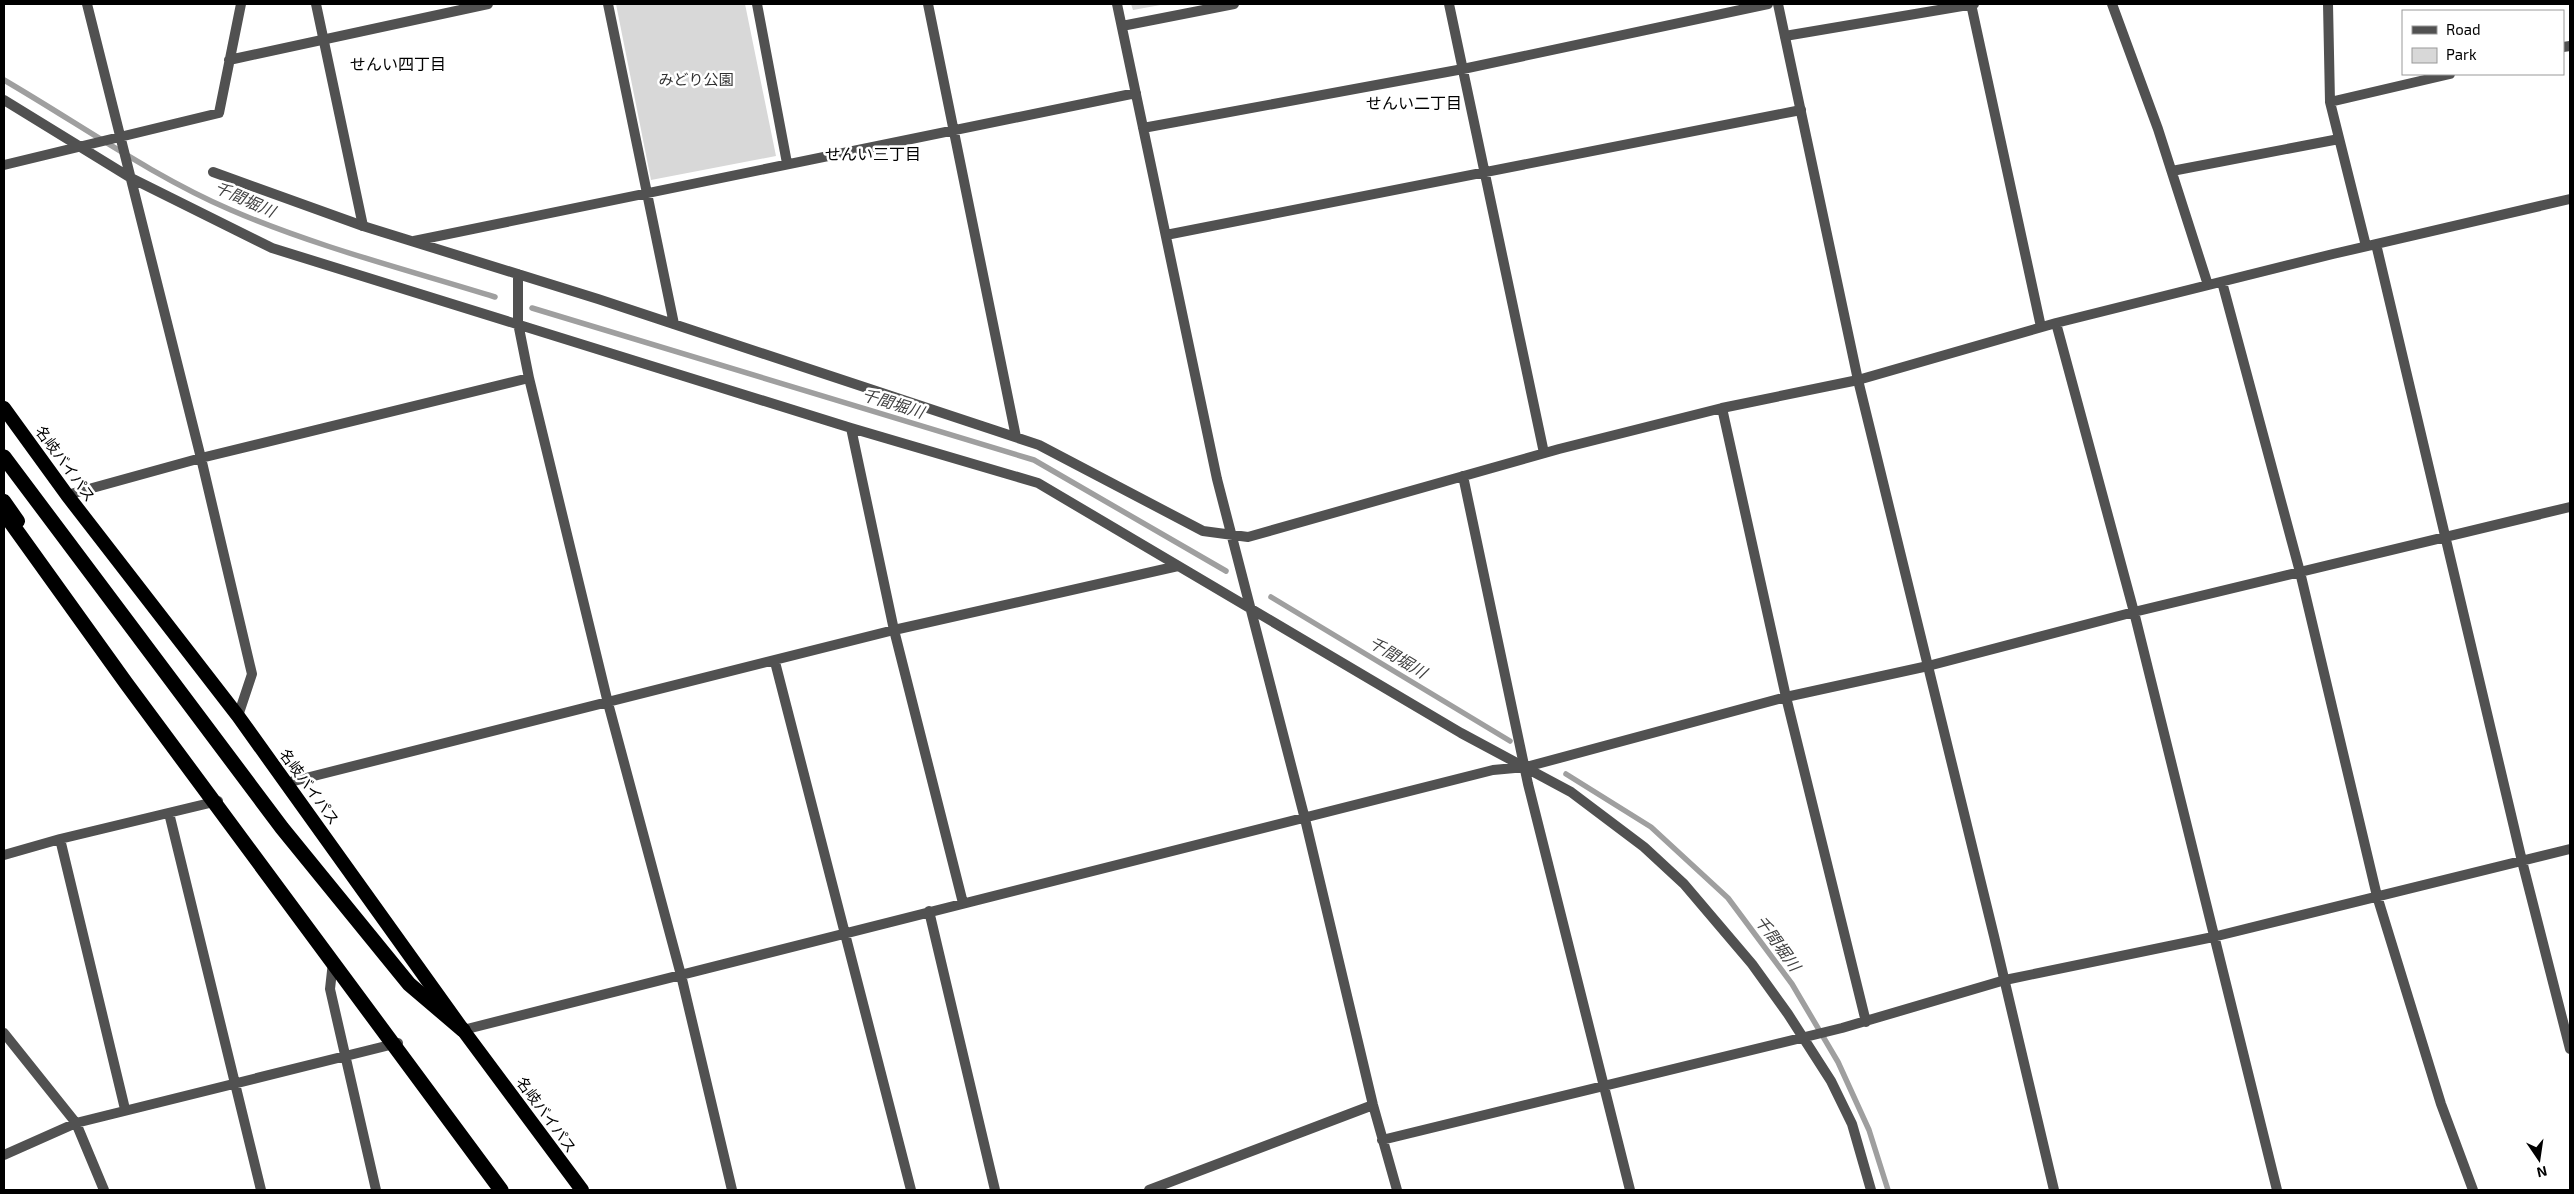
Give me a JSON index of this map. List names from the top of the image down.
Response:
{
  "streets": {
    "highway": ["名岐バイパス"]
  },
  "districts": ["せんい四丁目", "せんい二丁目", "せんい三丁目"],
  "water": ["千間堀川"],
  "parks": ["みどり公園"],
  "legend": ["Road", "Park"],
  "north": "bottom"
}
